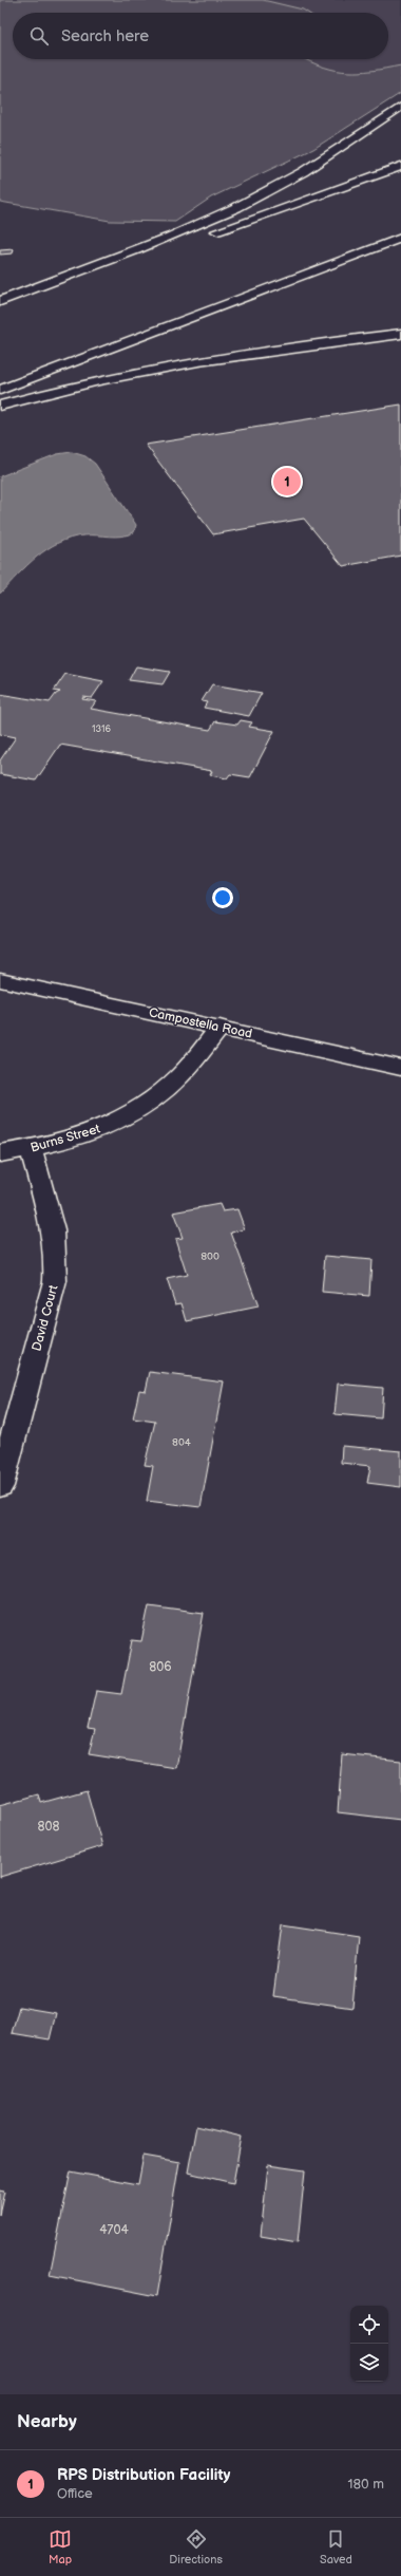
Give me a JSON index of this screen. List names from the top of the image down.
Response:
{
  "streets": {
    "main road": ["Campostella Road", "Burns Street", "David Court"]
  },
  "crossings": [
    ["Campostella Road", "Burns Street"],
    ["Burns Street", "David Court"]
  ],
  "house_numbers": [
    "1316",
    "800",
    "804",
    "806",
    "808",
    "4704"
  ],
  "page": {
    "search": "Search here",
    "pins": "1",
    "heading": "Nearby",
    "list": [
      {
        "mark": "1",
        "name": "RPS Distribution Facility",
        "note": "Office",
        "value": "180 m"
      }
    ],
    "nav": ["Map", "Directions", "Saved"]
  }
}
